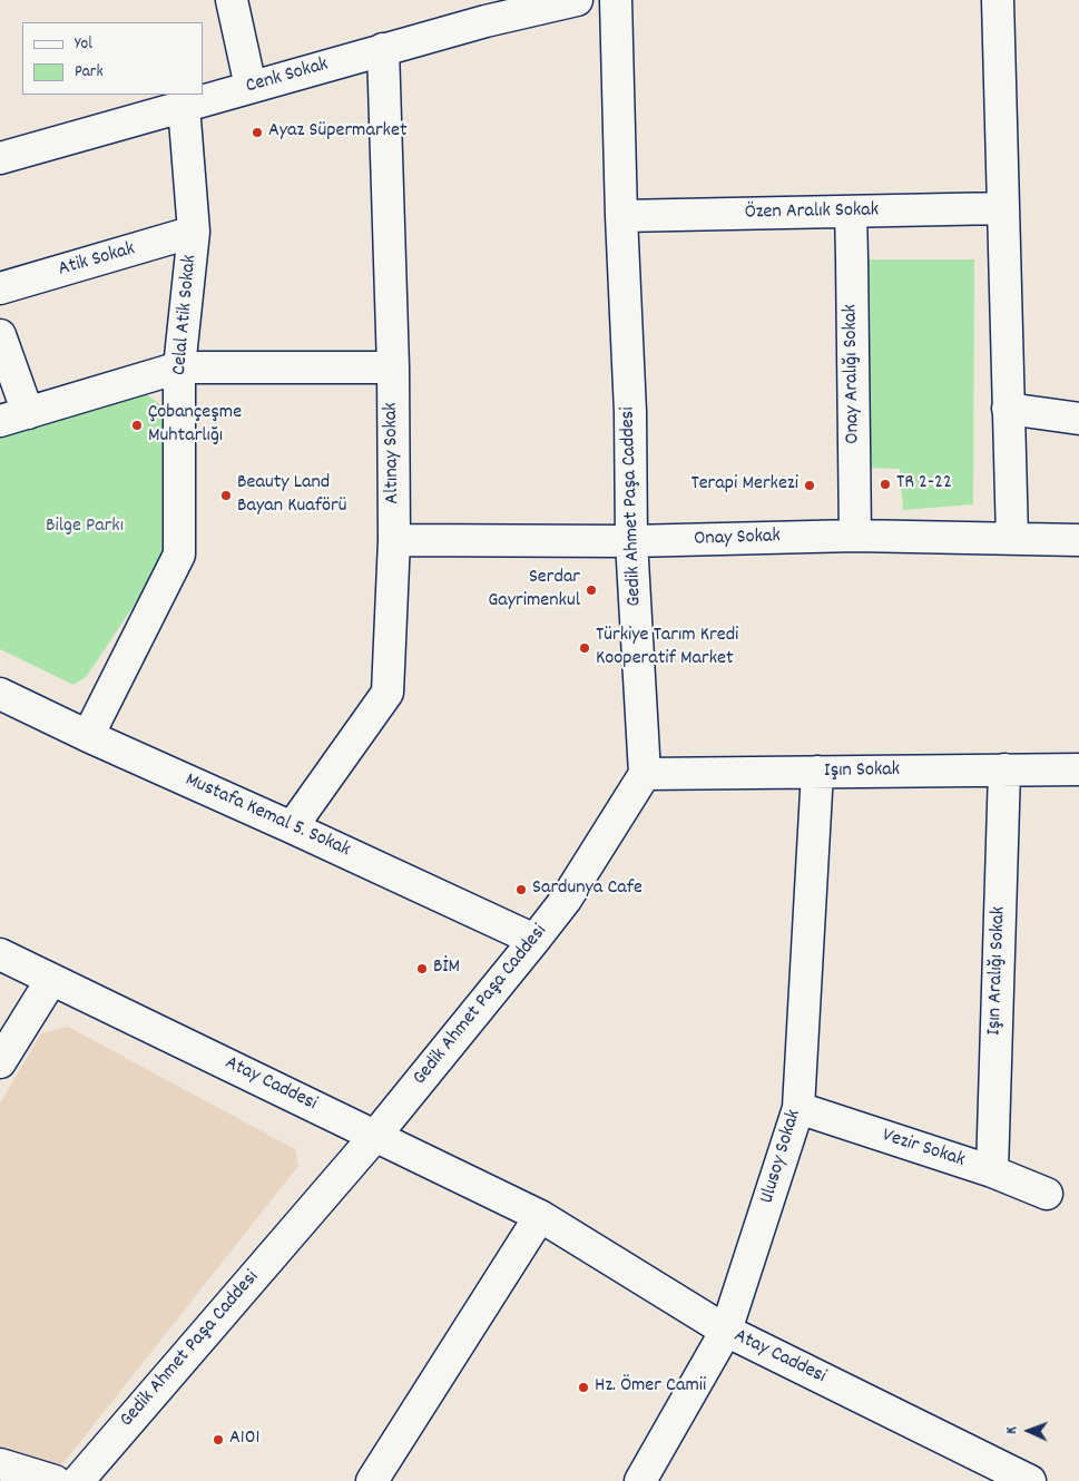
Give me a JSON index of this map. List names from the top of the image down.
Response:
{
  "streets": {
    "street": [
      "Cenk Sokak",
      "Özen Aralık Sokak",
      "Atik Sokak",
      "Celal Atik Sokak",
      "Onay Aralığı Sokak",
      "Altınay Sokak",
      "Gedik Ahmet Paşa Caddesi",
      "Onay Sokak",
      "Işın Sokak",
      "Mustafa Kemal 5. Sokak",
      "Işın Aralığı Sokak",
      "Atay Caddesi",
      "Vezir Sokak",
      "Ulusoy Sokak"
    ]
  },
  "crossings": [
    ["Cenk Sokak", "Celal Atik Sokak"],
    ["Cenk Sokak", "Altınay Sokak"],
    ["Özen Aralık Sokak", "Onay Aralığı Sokak"],
    ["Özen Aralık Sokak", "Gedik Ahmet Paşa Caddesi"],
    ["Atik Sokak", "Celal Atik Sokak"],
    ["Celal Atik Sokak", "Mustafa Kemal 5. Sokak"],
    ["Onay Aralığı Sokak", "Onay Sokak"],
    ["Altınay Sokak", "Onay Sokak"],
    ["Altınay Sokak", "Mustafa Kemal 5. Sokak"],
    ["Gedik Ahmet Paşa Caddesi", "Onay Sokak"],
    ["Gedik Ahmet Paşa Caddesi", "Işın Sokak"],
    ["Gedik Ahmet Paşa Caddesi", "Mustafa Kemal 5. Sokak"],
    ["Gedik Ahmet Paşa Caddesi", "Atay Caddesi"],
    ["Işın Sokak", "Işın Aralığı Sokak"],
    ["Işın Sokak", "Ulusoy Sokak"],
    ["Işın Aralığı Sokak", "Vezir Sokak"],
    ["Atay Caddesi", "Ulusoy Sokak"],
    ["Vezir Sokak", "Ulusoy Sokak"]
  ],
  "parks": ["Bilge Parkı"],
  "places": [
    "Ayaz Süpermarket",
    "Çobançeşme Muhtarlığı",
    "TR 2-22",
    "Terapi Merkezi",
    "Beauty Land Bayan Kuaförü",
    "Serdar Gayrimenkul",
    "Türkiye Tarım Kredi Kooperatif Market",
    "Sardunya Cafe",
    "BİM",
    "Hz. Ömer Camii",
    "A101"
  ],
  "legend": ["Yol", "Park"],
  "north": "left"
}
